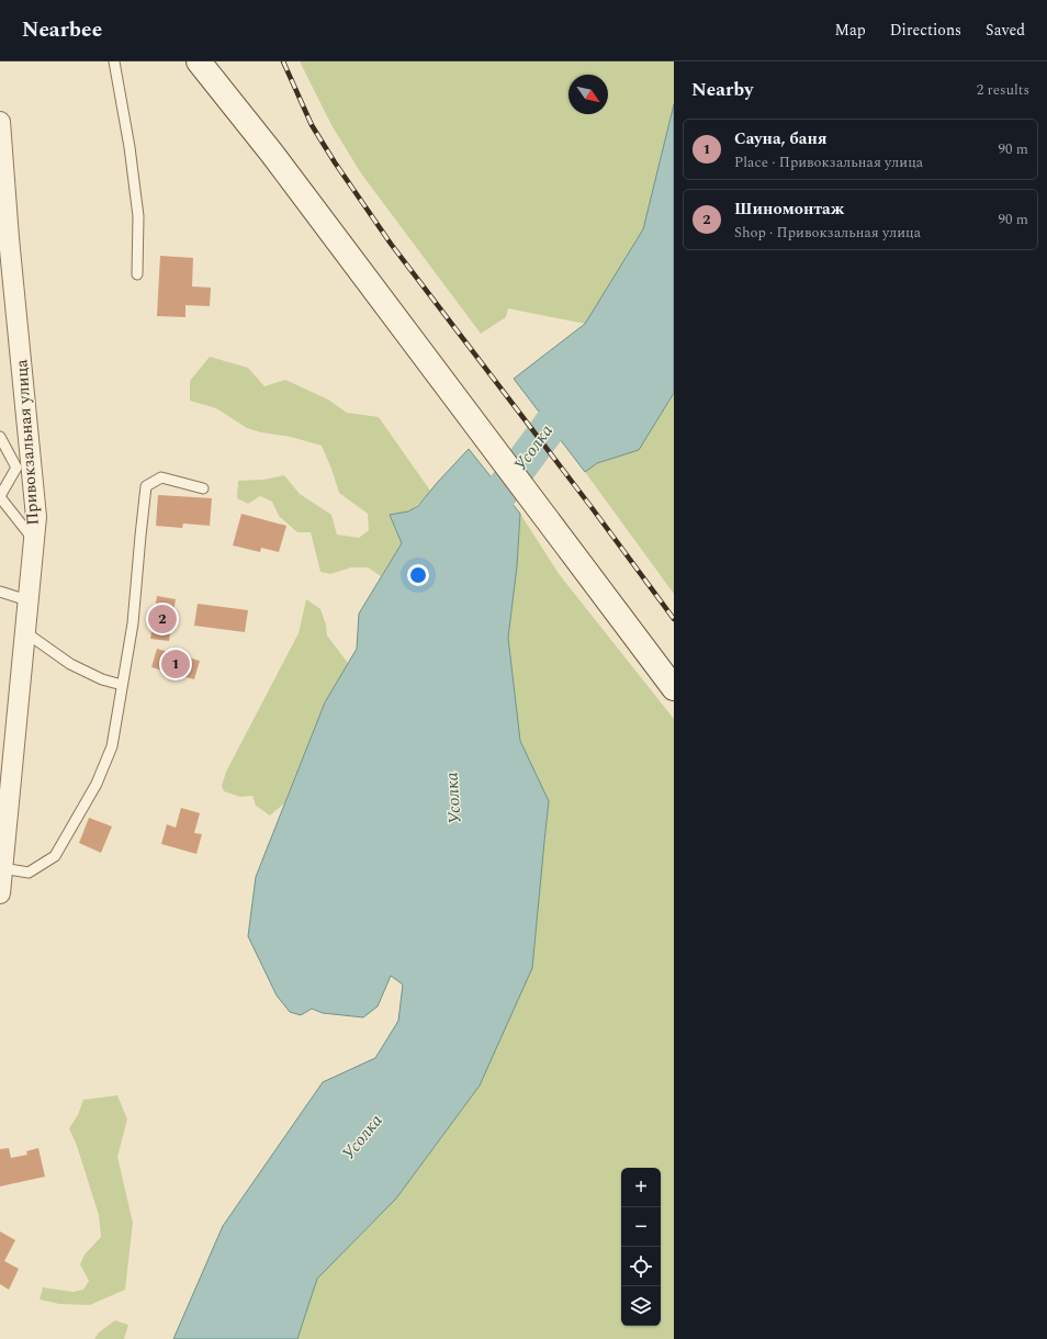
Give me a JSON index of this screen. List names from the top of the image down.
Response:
{
  "streets": {
    "street": ["Привокзальная улица"]
  },
  "water": ["Усолка"],
  "north": "bottom right",
  "page": {
    "header": "Nearbee",
    "nav": ["Map", "Directions", "Saved"],
    "heading": ["Nearby", "2 results"],
    "list": [
      {
        "mark": "1",
        "name": "Сауна, баня",
        "note": "Place · Привокзальная улица",
        "value": "90 m"
      },
      {
        "mark": "2",
        "name": "Шиномонтаж",
        "note": "Shop · Привокзальная улица",
        "value": "90 m"
      }
    ],
    "pins": ["2", "1"],
    "map_buttons": ["+", "−"]
  }
}
